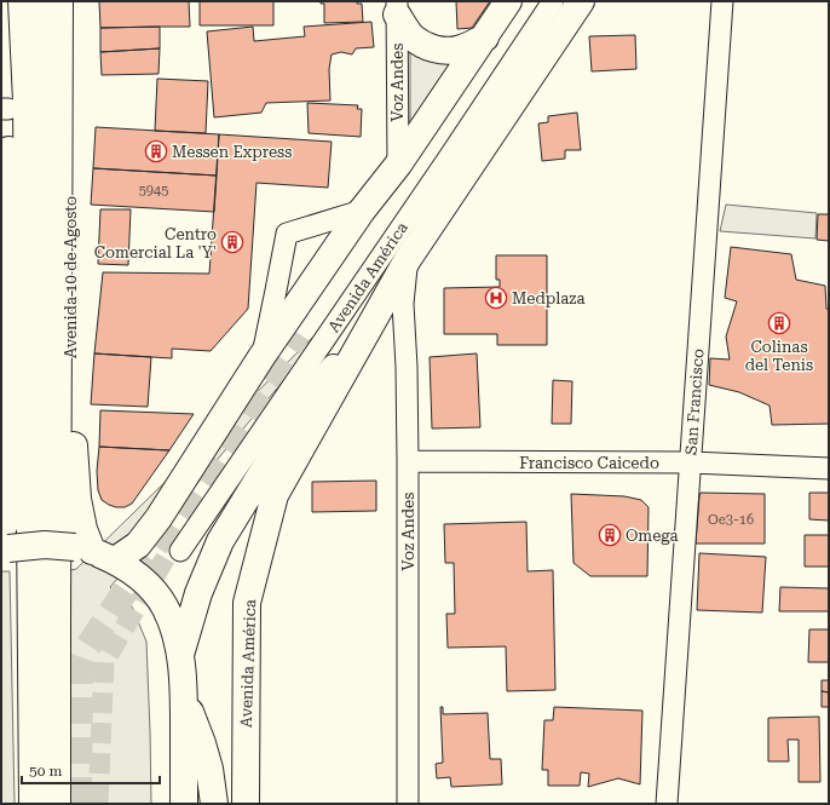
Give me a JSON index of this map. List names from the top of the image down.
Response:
{
  "streets": {
    "main road": ["Avenida 10 de Agosto", "Avenida América"],
    "street": ["Voz Andes", "San Francisco", "Francisco Caicedo"]
  },
  "crossings": [
    ["Voz Andes", "Avenida América"],
    ["Voz Andes", "Francisco Caicedo"],
    ["Avenida 10 de Agosto", "Avenida América"],
    ["San Francisco", "Francisco Caicedo"]
  ],
  "places": {
    "building": [
      "Messen Express",
      "Centro Comercial La 'Y'",
      "Colinas del Tenis",
      "Omega"
    ],
    "hospital": ["Medplaza"]
  },
  "house_numbers": ["5945", "Oe3-16"],
  "scale_bar": "50 m"
}
